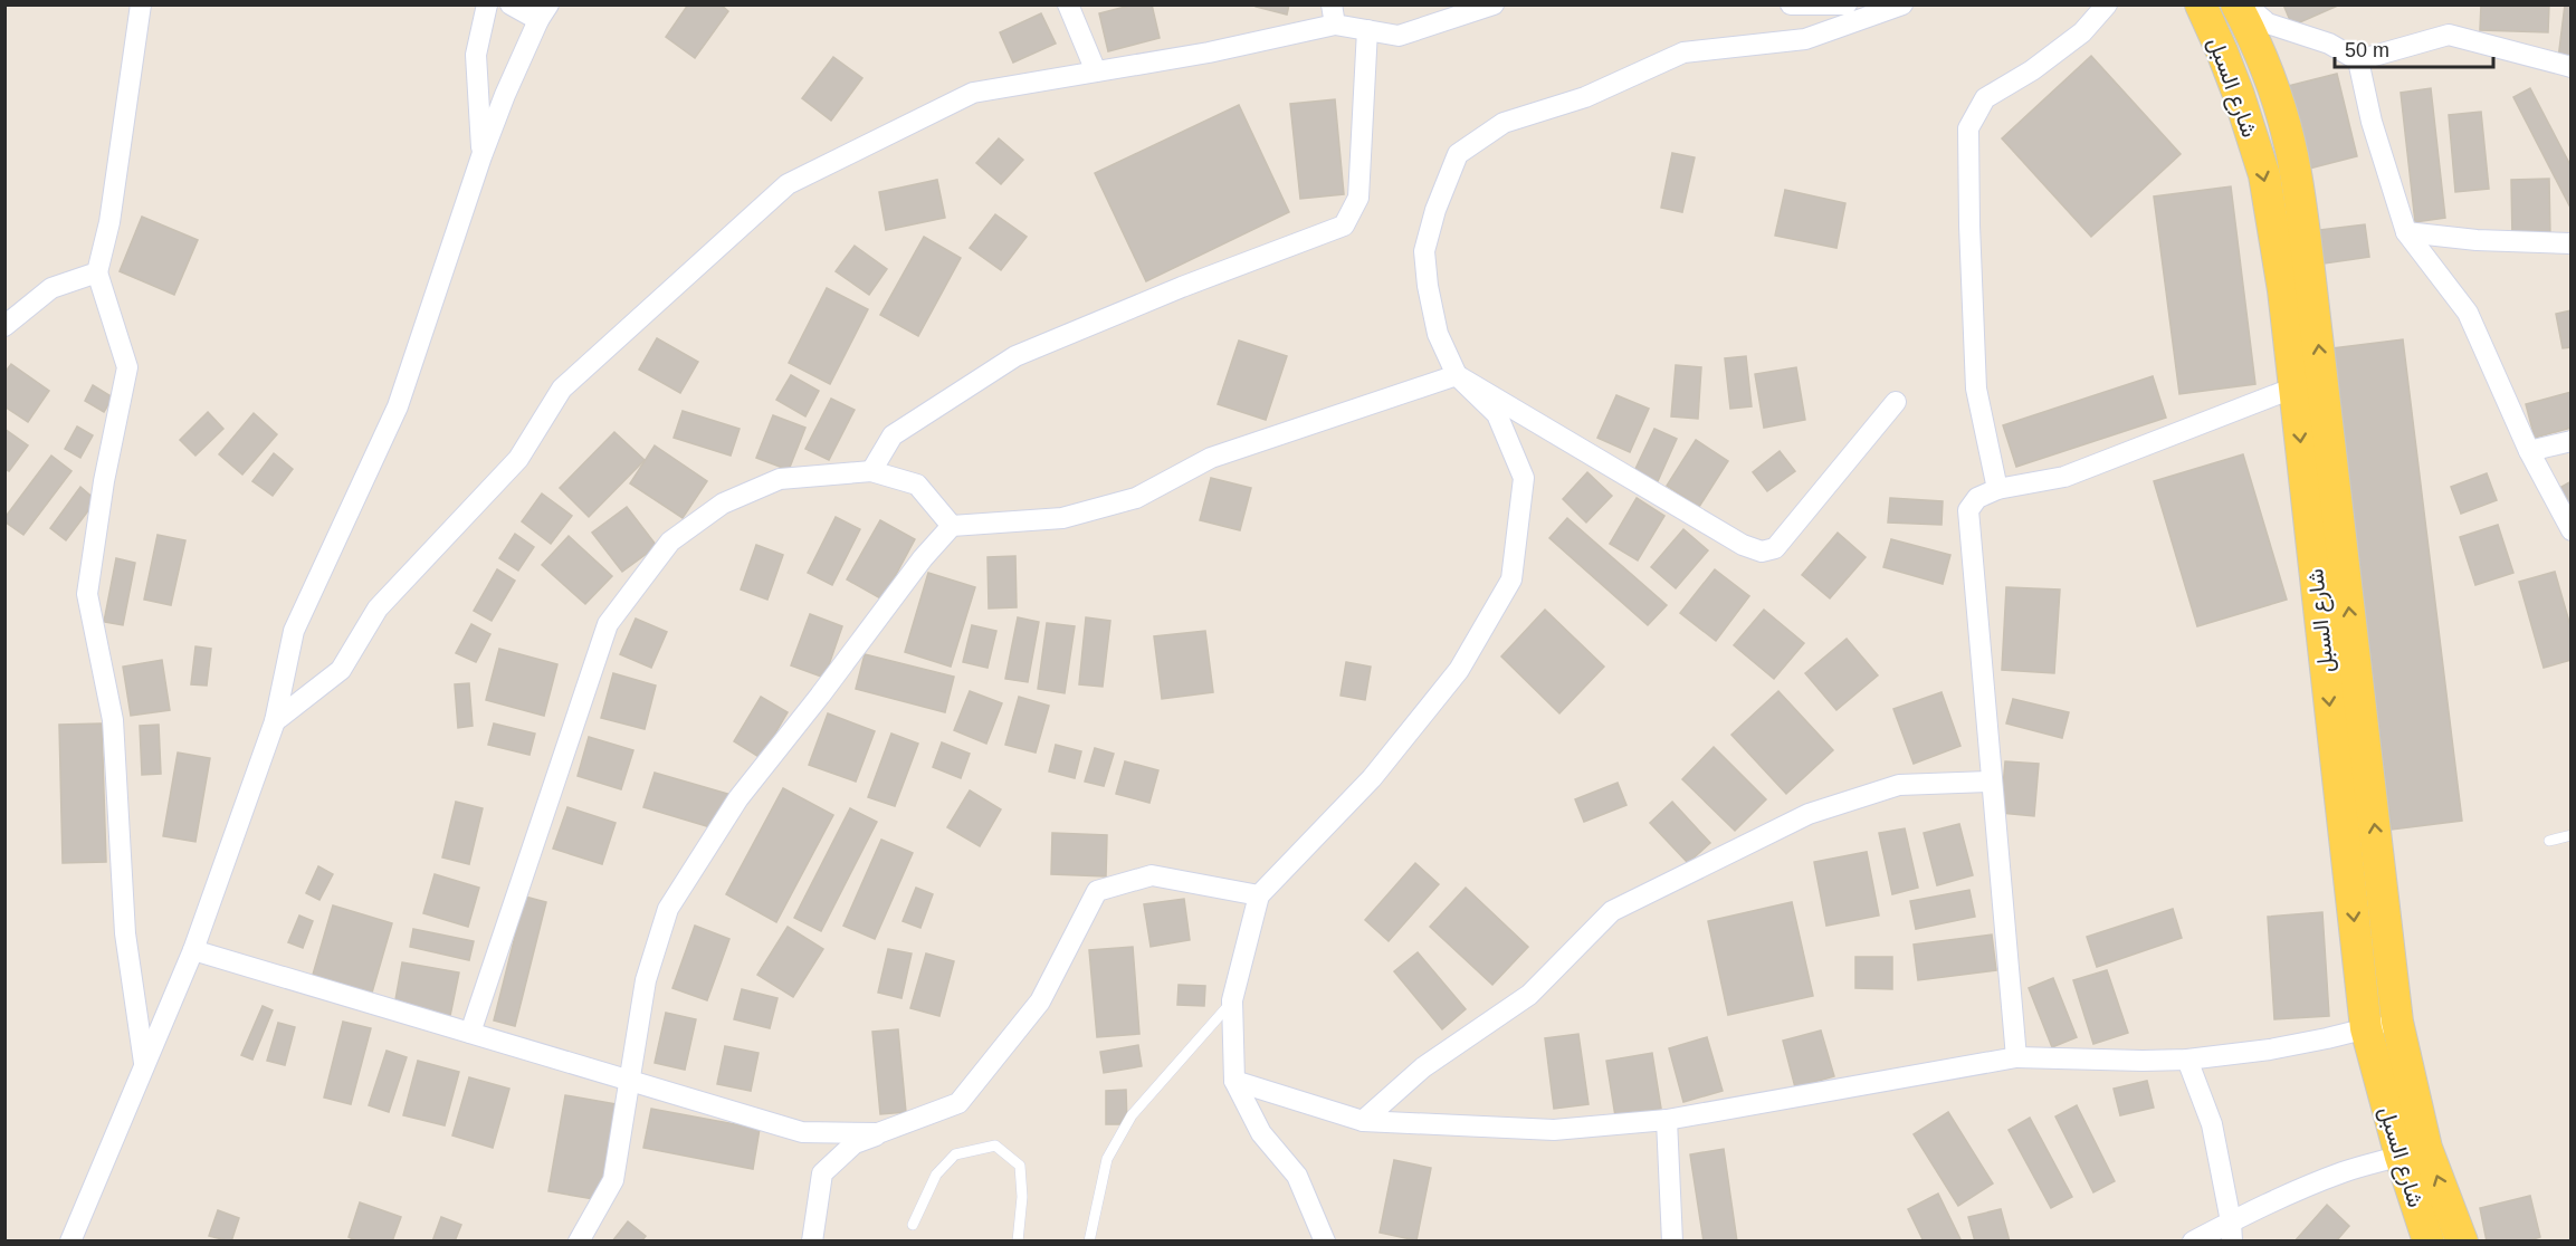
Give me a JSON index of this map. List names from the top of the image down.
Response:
{
  "streets": {
    "main road": ["شارع السبل"]
  },
  "scale_bar": "50 m"
}
